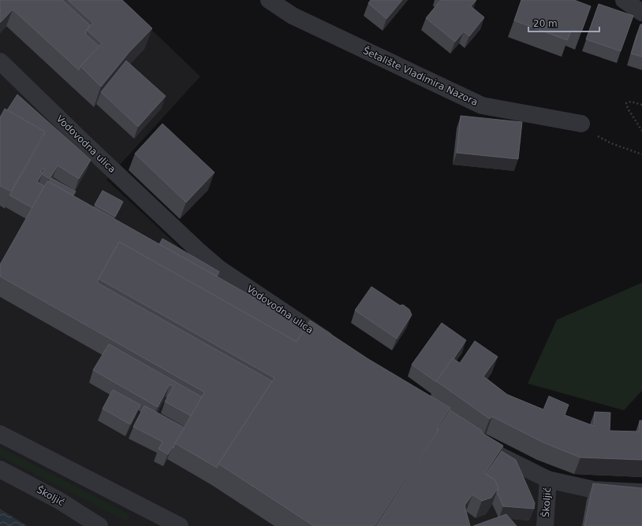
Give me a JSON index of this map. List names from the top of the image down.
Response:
{
  "streets": {
    "street": ["Šetalište Vladimira Nazora", "Vodovodna ulica", "Školjić"]
  },
  "scale_bar": "20 m"
}
